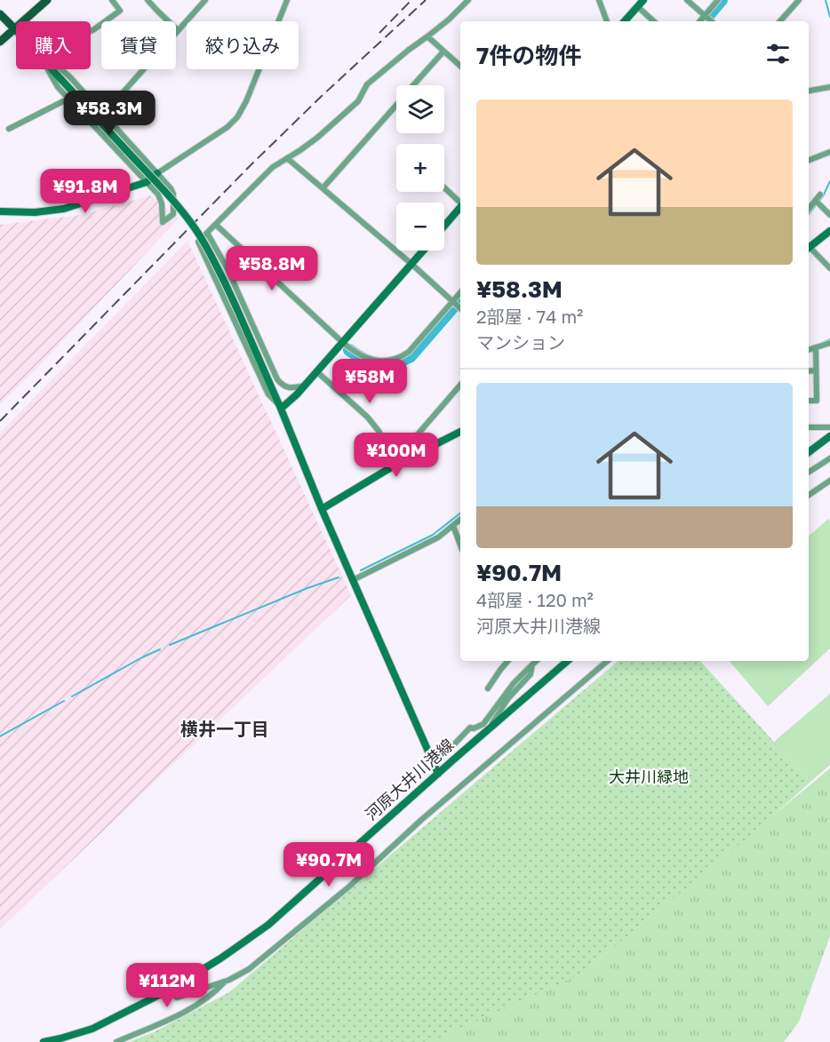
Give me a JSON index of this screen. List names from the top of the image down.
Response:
{
  "streets": {
    "street": ["河原大井川港線"]
  },
  "districts": ["横井一丁目"],
  "parks": ["大井川緑地"],
  "page": {
    "chip": ["購入", "賃貸", "絞り込み"],
    "heading": "7件の物件",
    "map_buttons": ["+", "−"],
    "list": [
      {
        "name": "¥58.3M",
        "note": "2部屋 · 74 m² · マンション"
      },
      {
        "name": "¥90.7M",
        "note": "4部屋 · 120 m² · 河原大井川港線"
      }
    ],
    "price": [
      "¥58.3M",
      "¥91.8M",
      "¥58.8M",
      "¥58M",
      "¥100M",
      "¥90.7M",
      "¥112M"
    ]
  }
}
